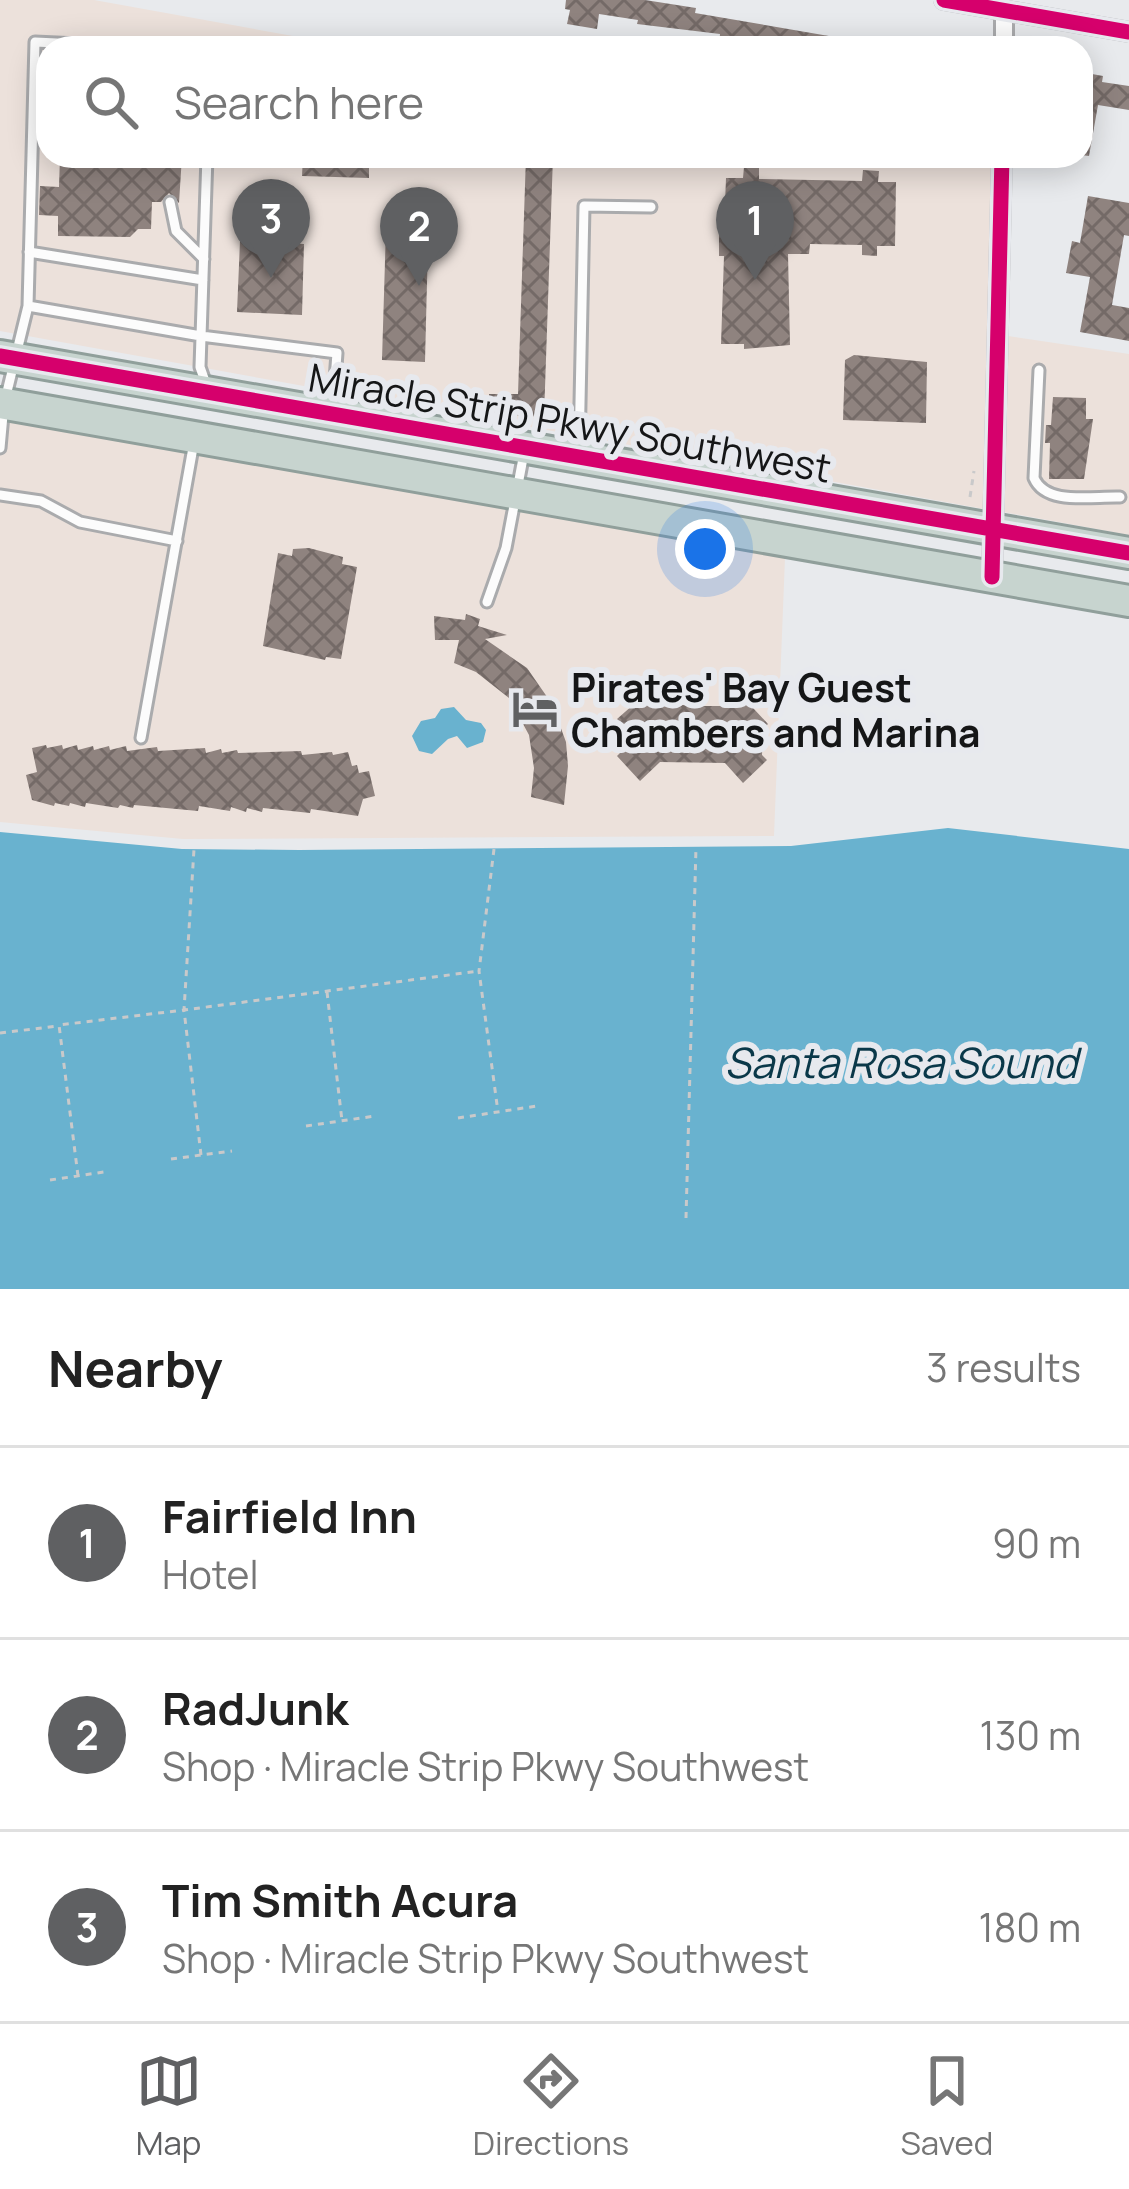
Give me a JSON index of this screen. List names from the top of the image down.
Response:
{
  "streets": {
    "highway": ["Miracle Strip Pkwy Southwest"]
  },
  "water": ["Santa Rosa Sound"],
  "places": {
    "hotel": ["Pirates' Bay Guest Chambers and Marina"]
  },
  "page": {
    "search": "Search here",
    "pins": ["3", "1", "2"],
    "heading": ["Nearby", "3 results"],
    "list": [
      {
        "mark": "1",
        "name": "Fairfield Inn",
        "note": "Hotel",
        "value": "90 m"
      },
      {
        "mark": "2",
        "name": "RadJunk",
        "note": "Shop · Miracle Strip Pkwy Southwest",
        "value": "130 m"
      },
      {
        "mark": "3",
        "name": "Tim Smith Acura",
        "note": "Shop · Miracle Strip Pkwy Southwest",
        "value": "180 m"
      }
    ],
    "nav": ["Map", "Directions", "Saved"]
  }
}
